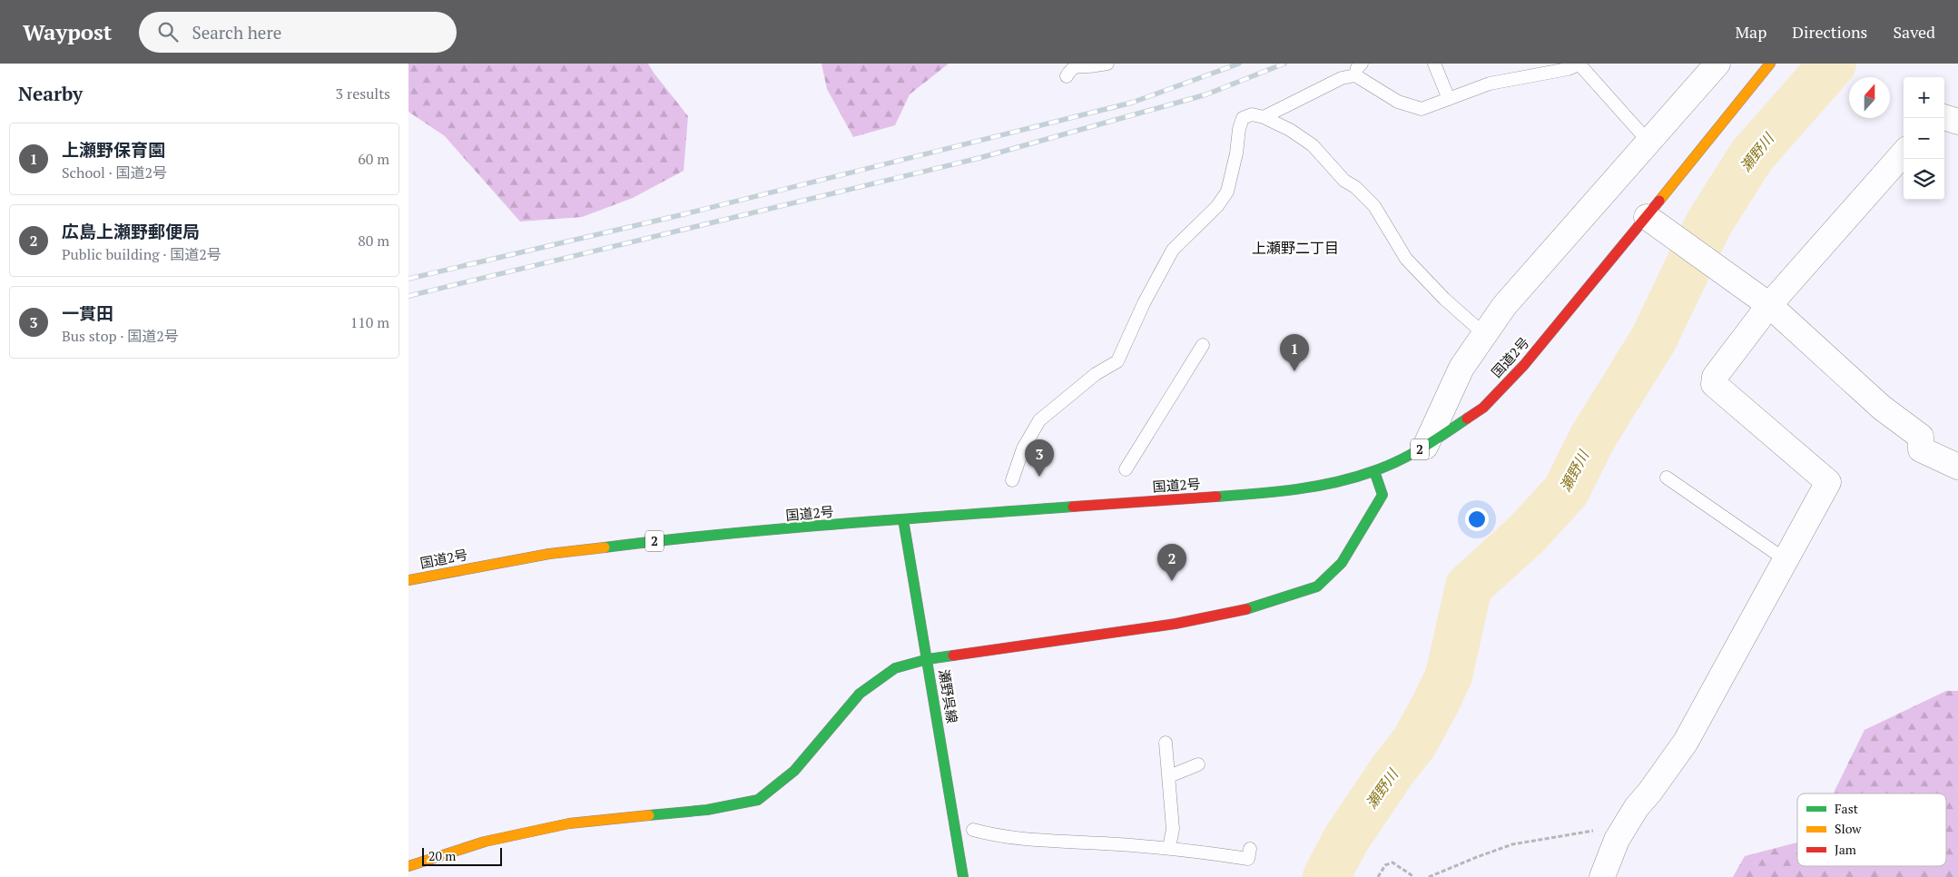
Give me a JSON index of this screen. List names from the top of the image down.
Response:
{
  "streets": {
    "main road": ["国道2号", "2", "瀬野呉線"]
  },
  "crossings": [
    ["国道2号", "瀬野呉線"]
  ],
  "districts": ["上瀬野二丁目"],
  "water": ["瀬野川"],
  "legend": ["Fast", "Slow", "Jam"],
  "scale_bar": "20 m",
  "north": "top",
  "page": {
    "header": "Waypost",
    "search": "Search here",
    "nav": ["Map", "Directions", "Saved"],
    "heading": ["Nearby", "3 results"],
    "map_buttons": ["+", "−"],
    "list": [
      {
        "mark": "1",
        "name": "上瀬野保育園",
        "note": "School · 国道2号",
        "value": "60 m"
      },
      {
        "mark": "2",
        "name": "広島上瀬野郵便局",
        "note": "Public building · 国道2号",
        "value": "80 m"
      },
      {
        "mark": "3",
        "name": "一貫田",
        "note": "Bus stop · 国道2号",
        "value": "110 m"
      }
    ],
    "pins": ["1", "3", "2"],
    "scale": "20 m"
  }
}
